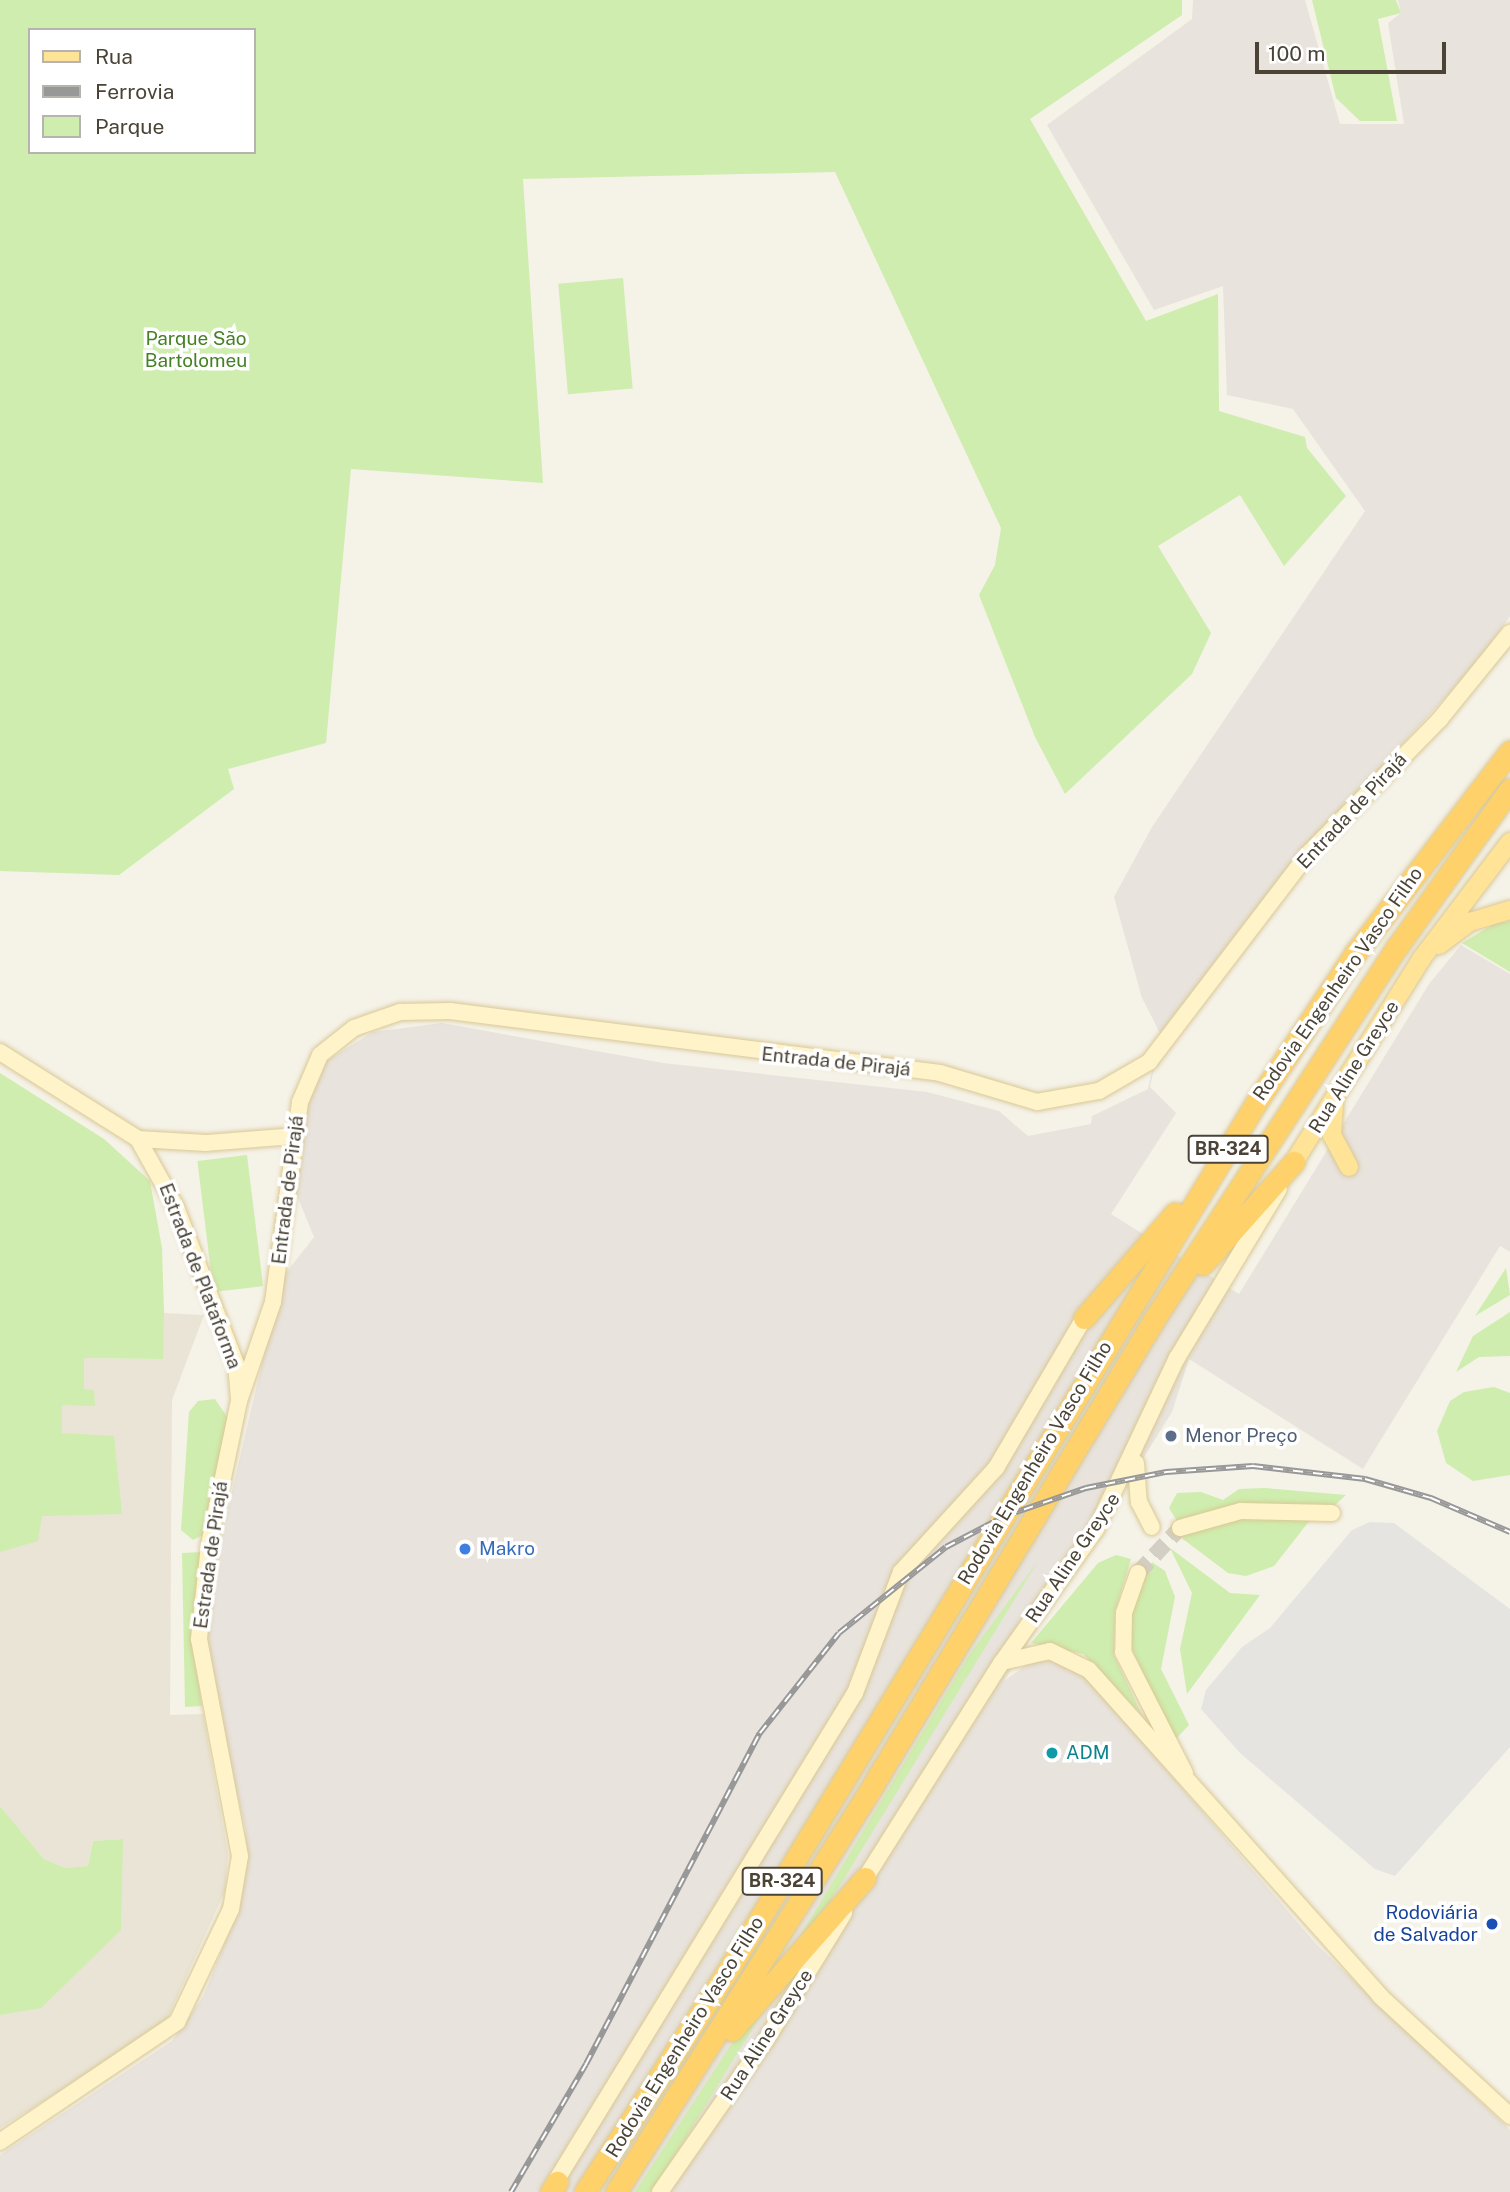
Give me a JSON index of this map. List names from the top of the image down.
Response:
{
  "streets": {
    "highway": ["Rodovia Engenheiro Vasco Filho", "BR-324"],
    "main road": [
      "Entrada de Pirajá",
      "Rua Aline Greyce",
      "Estrada de Plataforma",
      "Estrada de Pirajá"
    ]
  },
  "crossings": [
    ["Entrada de Pirajá", "Estrada de Plataforma"],
    ["Entrada de Pirajá", "Estrada de Pirajá"],
    ["Estrada de Plataforma", "Estrada de Pirajá"]
  ],
  "parks": ["Parque São Bartolomeu"],
  "places": [
    "Menor Preço",
    "Makro",
    "ADM",
    "Rodoviária de Salvador"
  ],
  "legend": ["Rua", "Ferrovia", "Parque"],
  "scale_bar": "100 m"
}
